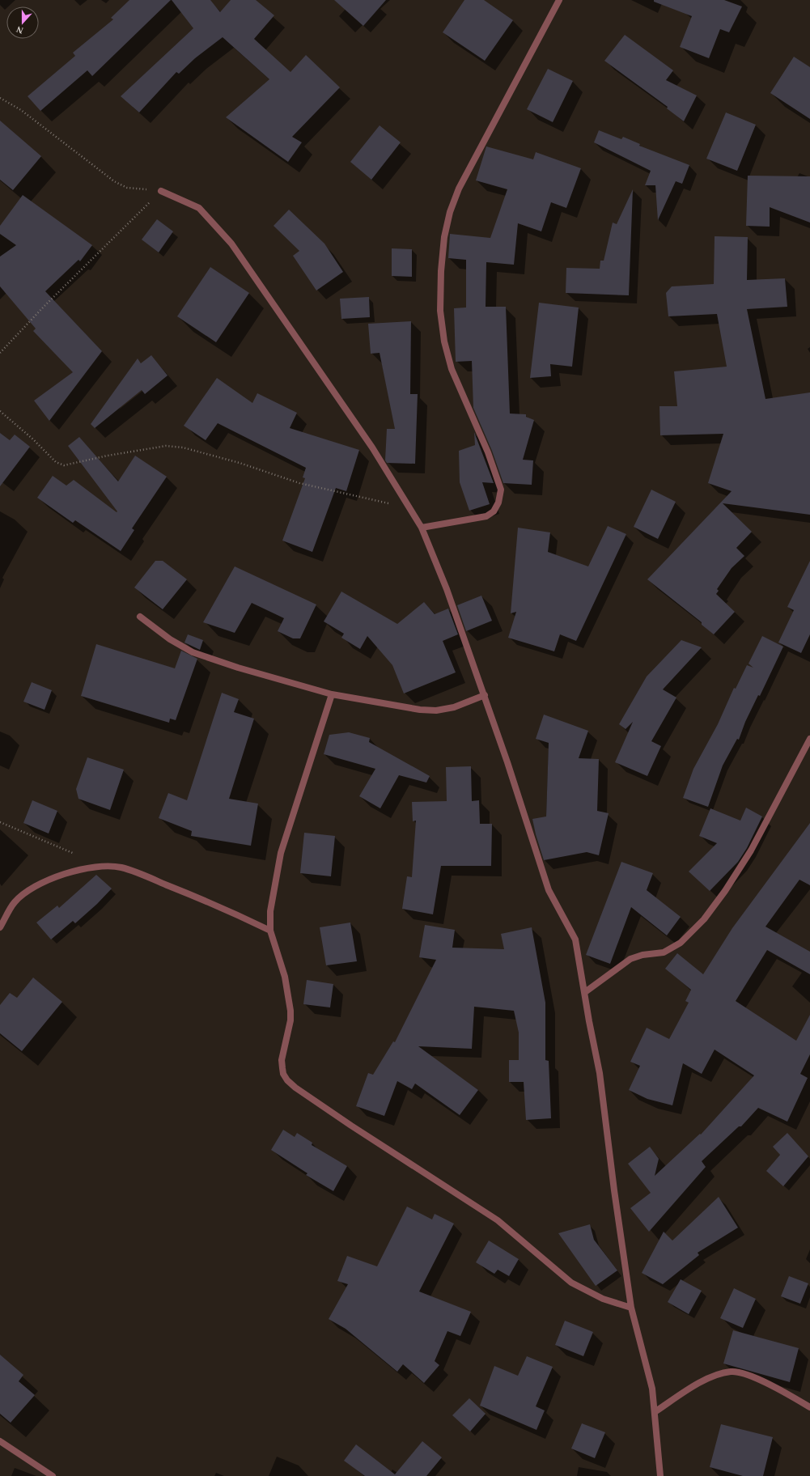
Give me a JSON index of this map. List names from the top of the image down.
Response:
{
  "north": "bottom"
}
